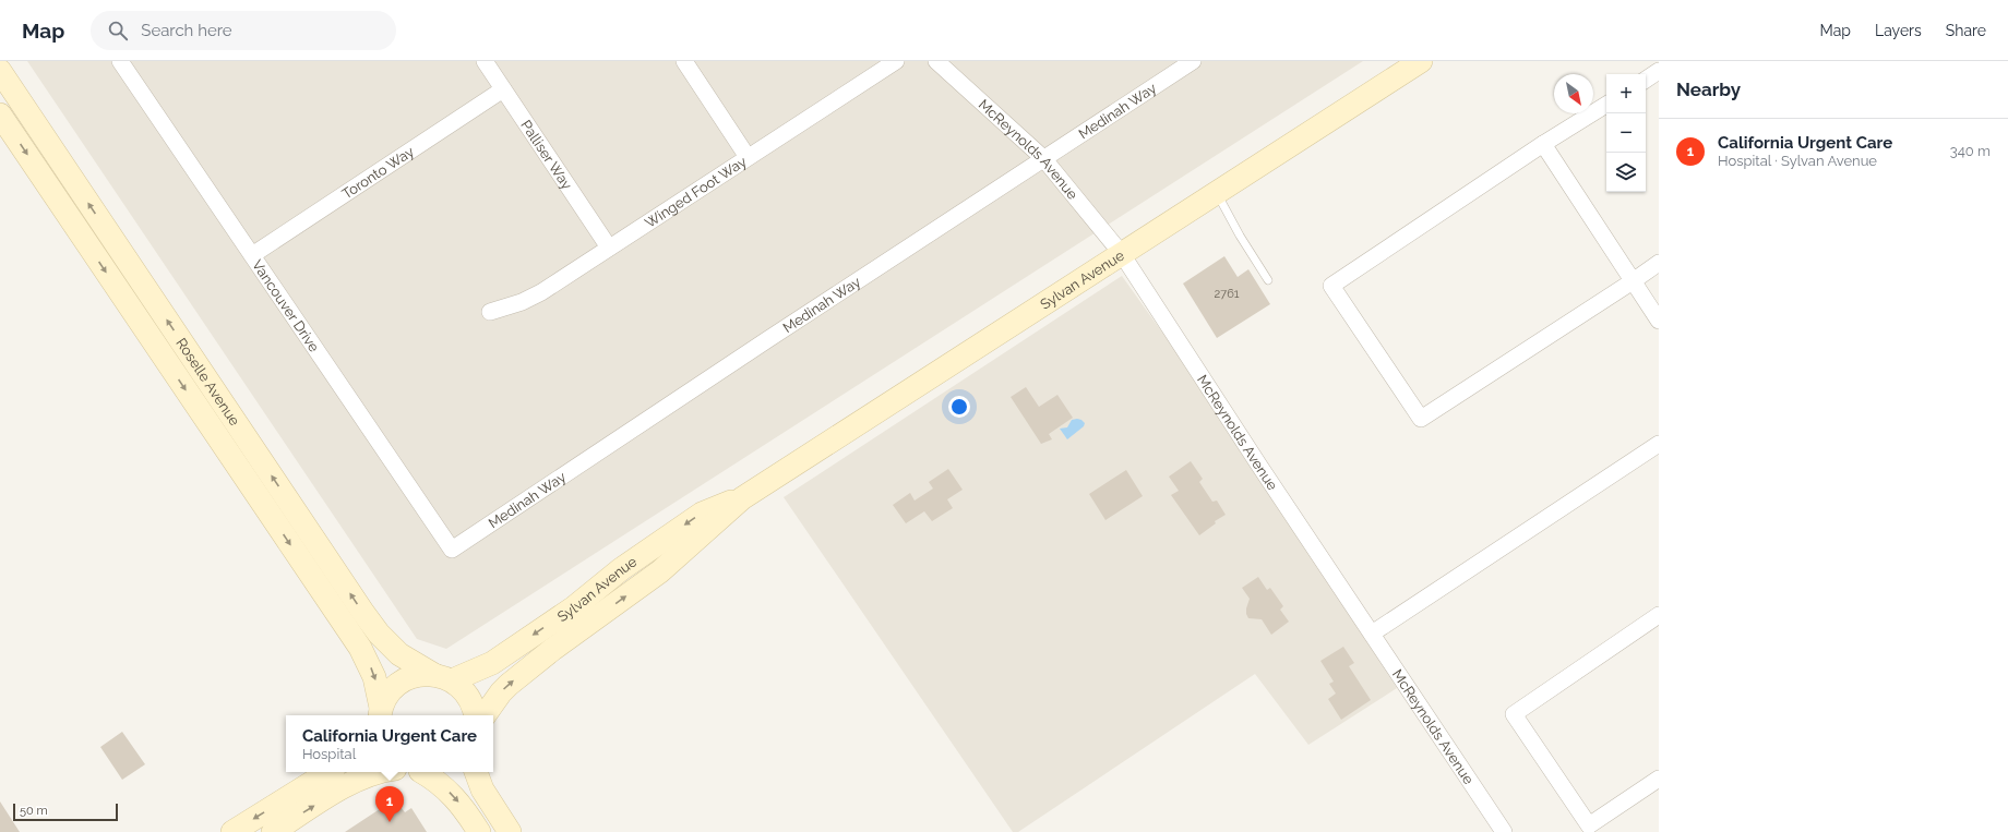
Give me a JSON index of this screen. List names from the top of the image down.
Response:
{
  "streets": {
    "main road": ["Sylvan Avenue", "Roselle Avenue"],
    "street": [
      "Medinah Way",
      "McReynolds Avenue",
      "Palliser Way",
      "Toronto Way",
      "Winged Foot Way",
      "Vancouver Drive"
    ]
  },
  "crossings": [
    ["Medinah Way", "McReynolds Avenue"],
    ["Medinah Way", "Vancouver Drive"],
    ["McReynolds Avenue", "Sylvan Avenue"],
    ["Palliser Way", "Toronto Way"],
    ["Palliser Way", "Winged Foot Way"],
    ["Toronto Way", "Vancouver Drive"],
    ["Sylvan Avenue", "Roselle Avenue"]
  ],
  "house_numbers": ["2761"],
  "scale_bar": "50 m",
  "north": "bottom right",
  "page": {
    "header": "Map",
    "search": "Search here",
    "nav": ["Map", "Layers", "Share"],
    "heading": "Nearby",
    "map_buttons": ["+", "−"],
    "list": [
      {
        "mark": "1",
        "name": "California Urgent Care",
        "note": "Hospital · Sylvan Avenue",
        "value": "340 m"
      }
    ],
    "popup": ["California Urgent Care", "Hospital"],
    "pins": "1",
    "scale": "50 m"
  }
}
